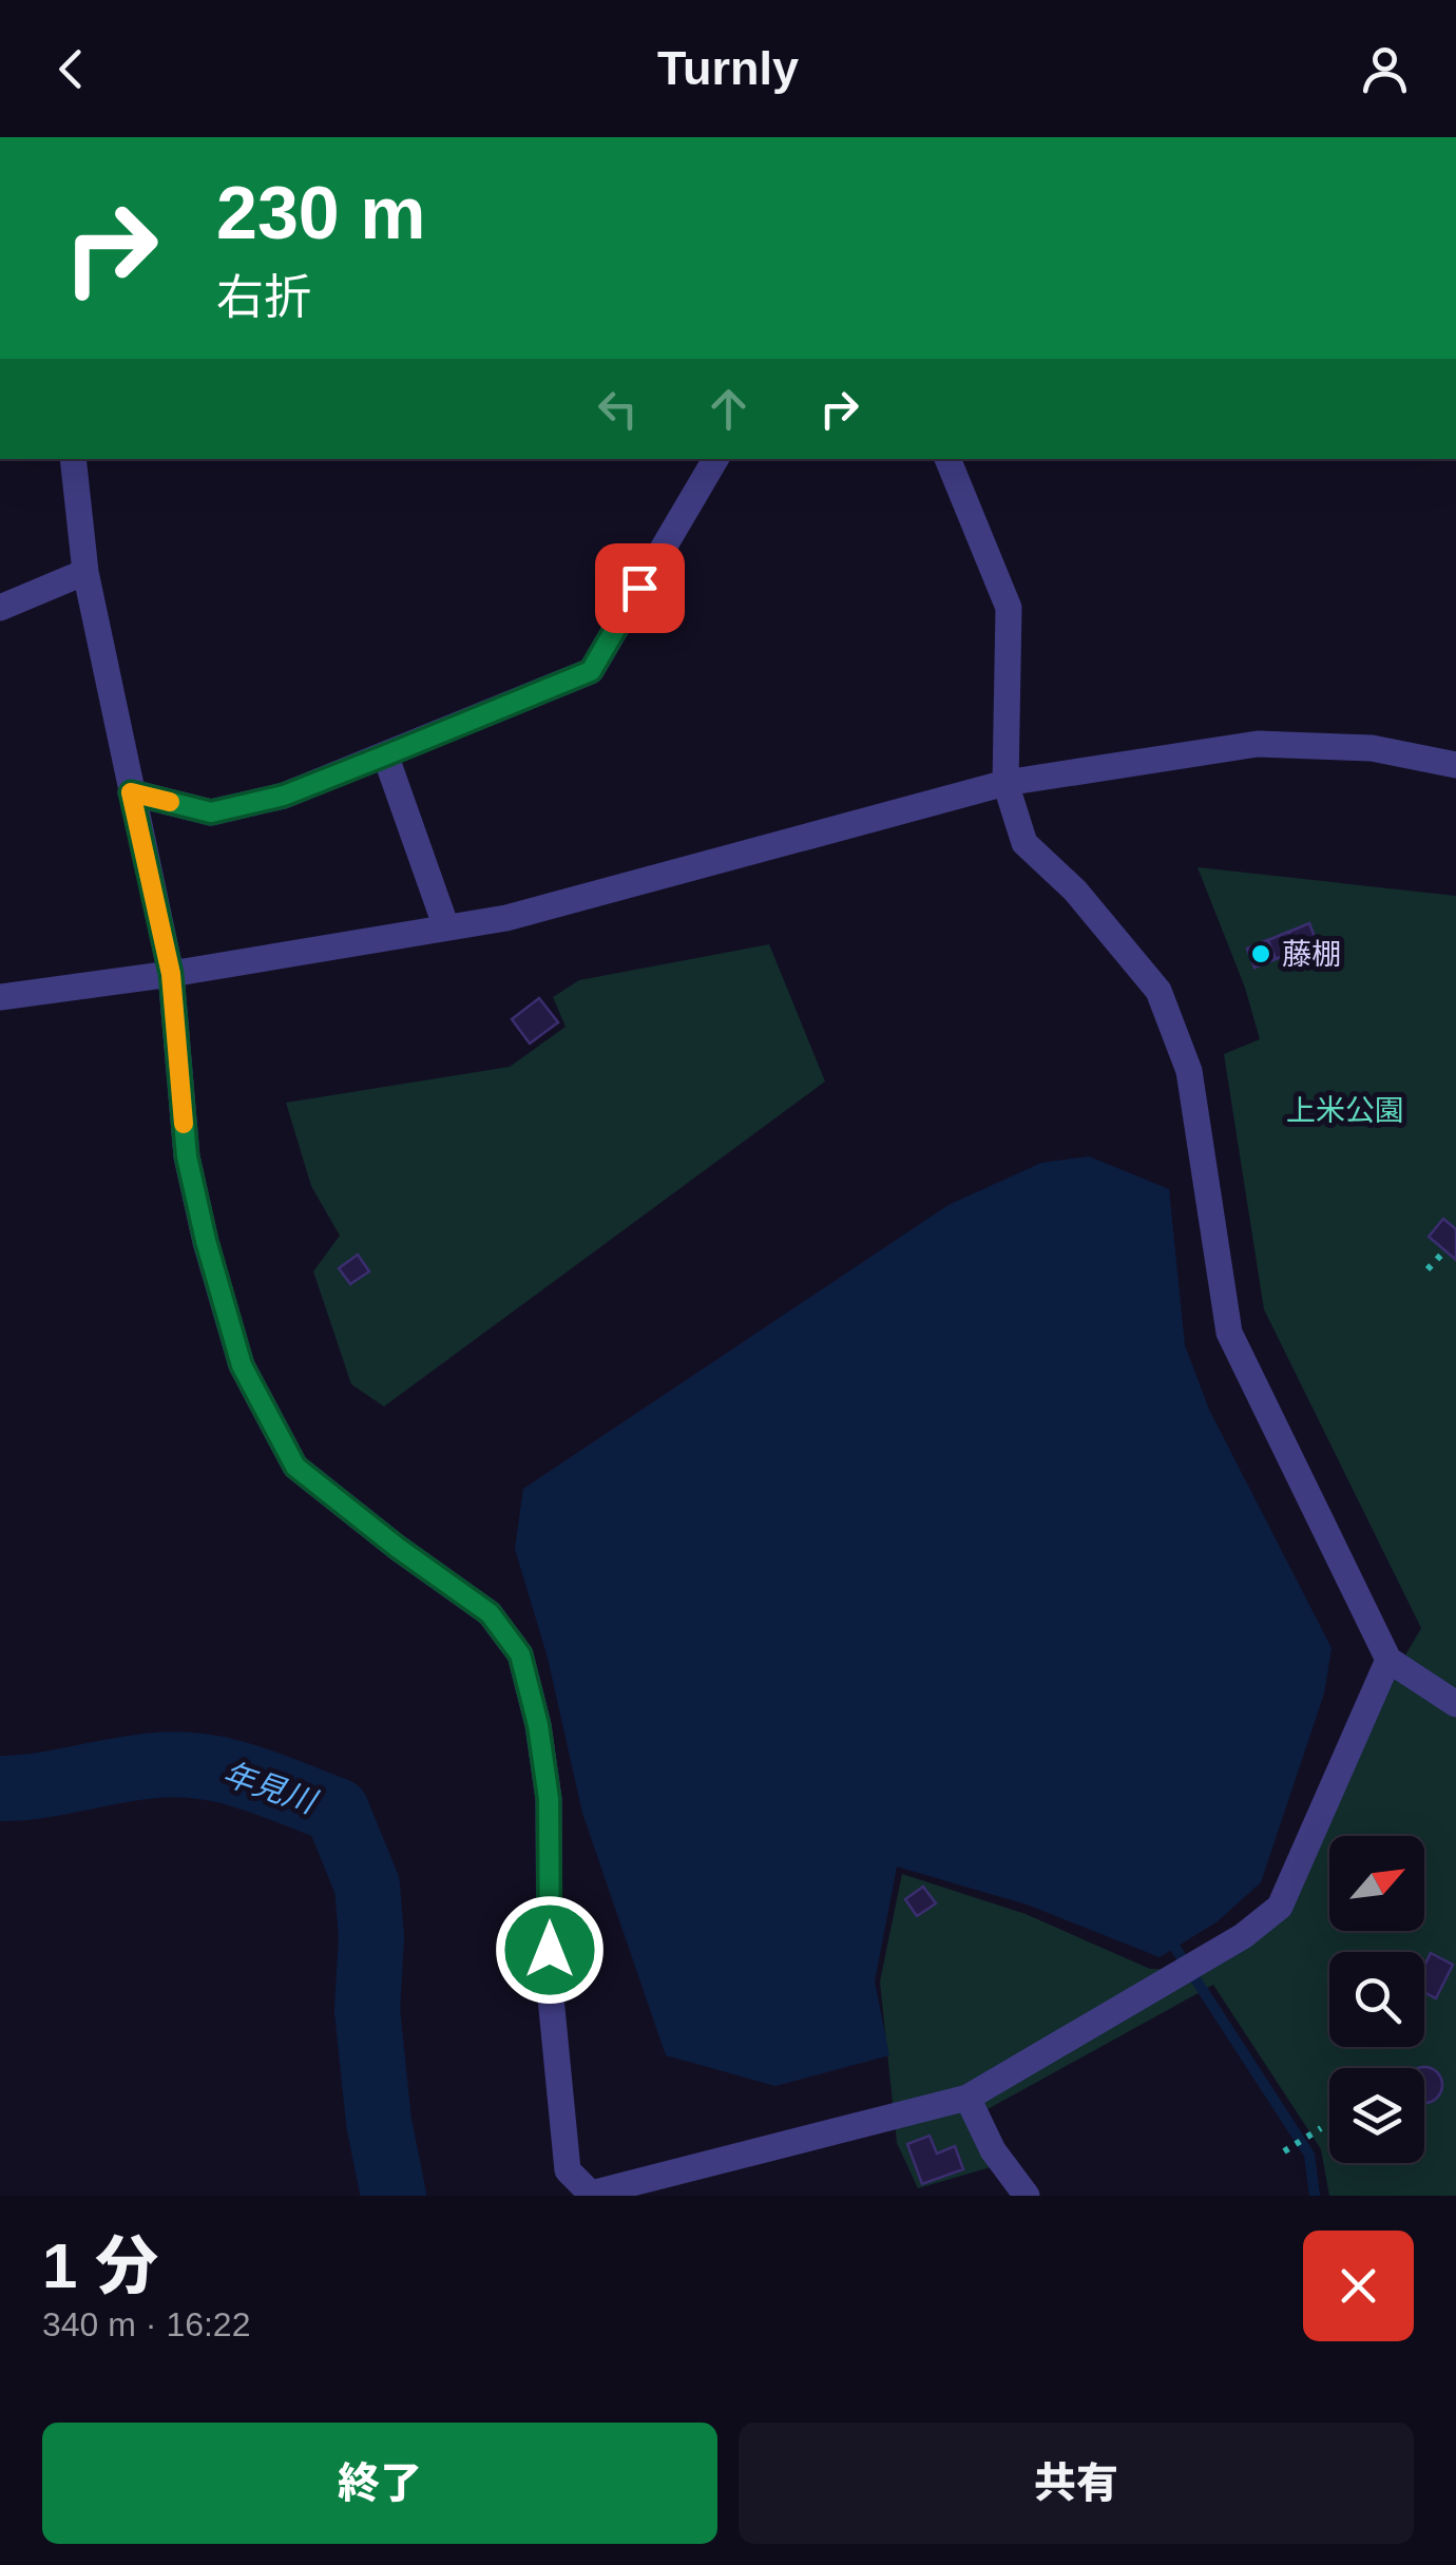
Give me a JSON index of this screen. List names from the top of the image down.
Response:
{
  "water": ["年見川"],
  "parks": ["上米公園"],
  "places": ["藤棚"],
  "north": "top right",
  "page": {
    "header": "Turnly",
    "turn": ["230 m", "右折"],
    "heading": ["1 分", "340 m · 16:22"],
    "buttons": ["終了", "共有"]
  }
}
